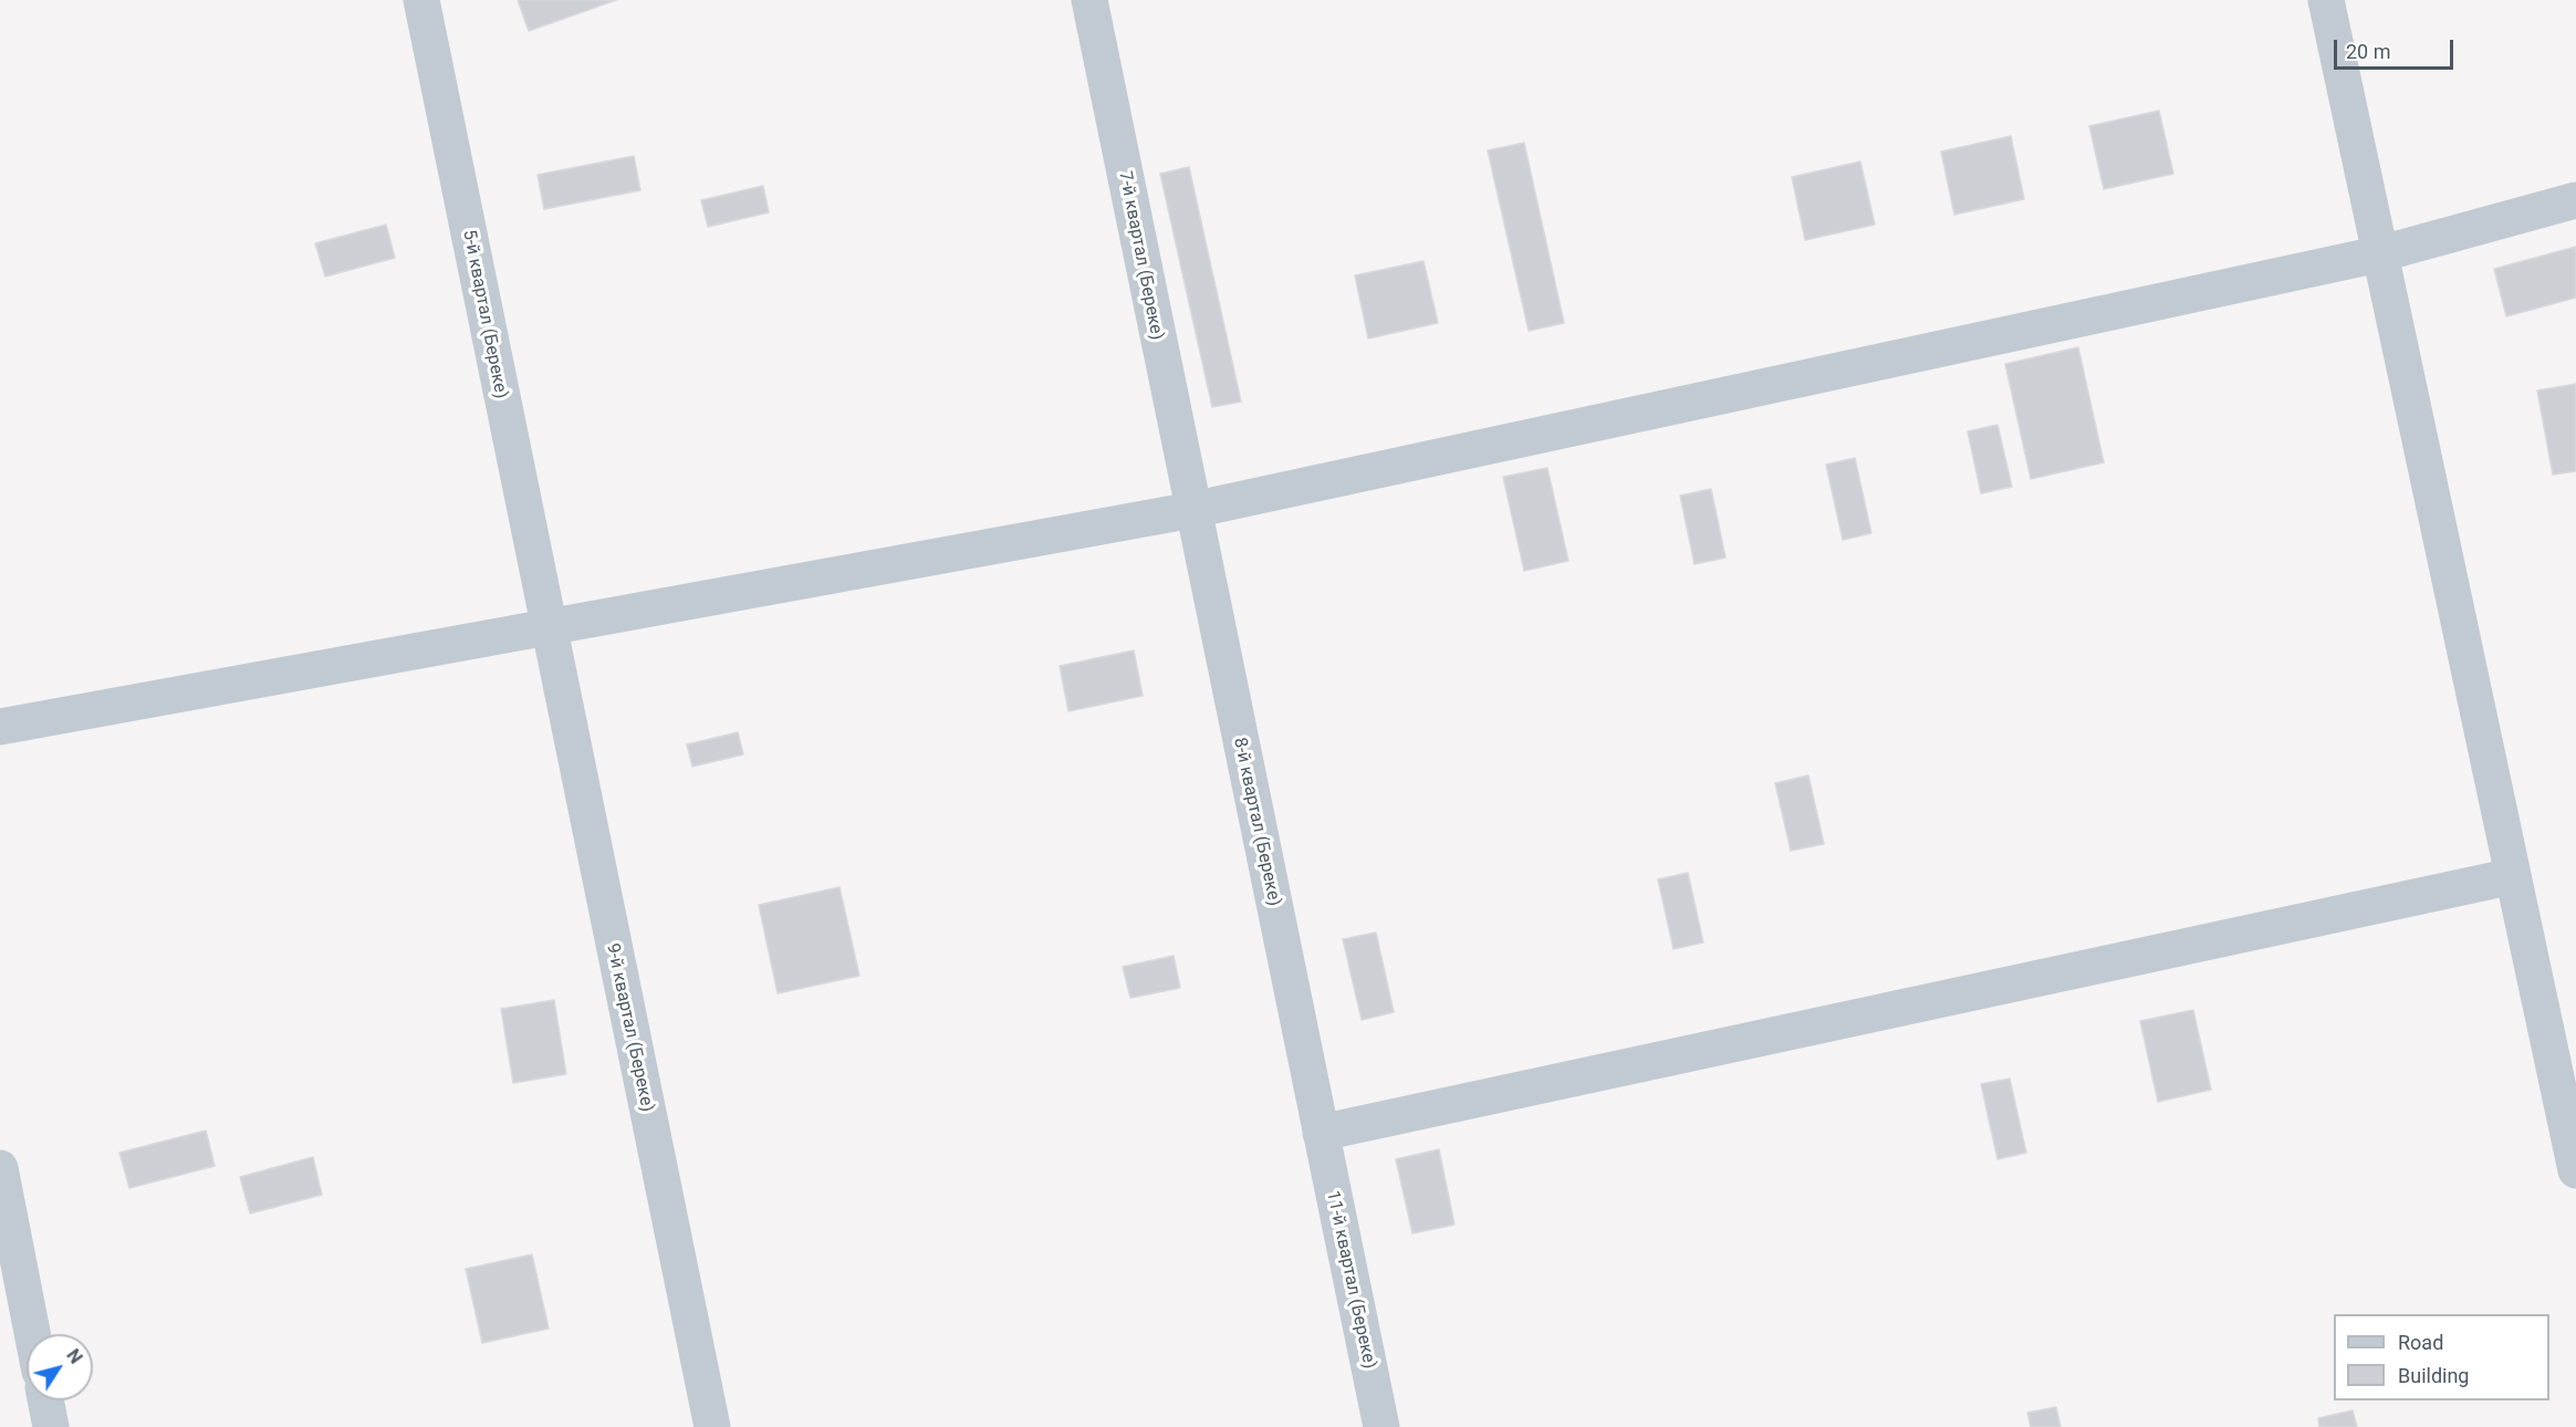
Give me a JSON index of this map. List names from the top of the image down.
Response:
{
  "streets": {
    "street": [
      "7-й квартал (Береке)",
      "5-й квартал (Береке)",
      "8-й квартал (Береке)",
      "9-й квартал (Береке)",
      "11-й квартал (Береке)"
    ]
  },
  "crossings": [
    ["7-й квартал (Береке)", "8-й квартал (Береке)"],
    ["5-й квартал (Береке)", "9-й квартал (Береке)"],
    ["8-й квартал (Береке)", "11-й квартал (Береке)"]
  ],
  "legend": ["Road", "Building"],
  "scale_bar": "20 m",
  "north": "top right"
}
